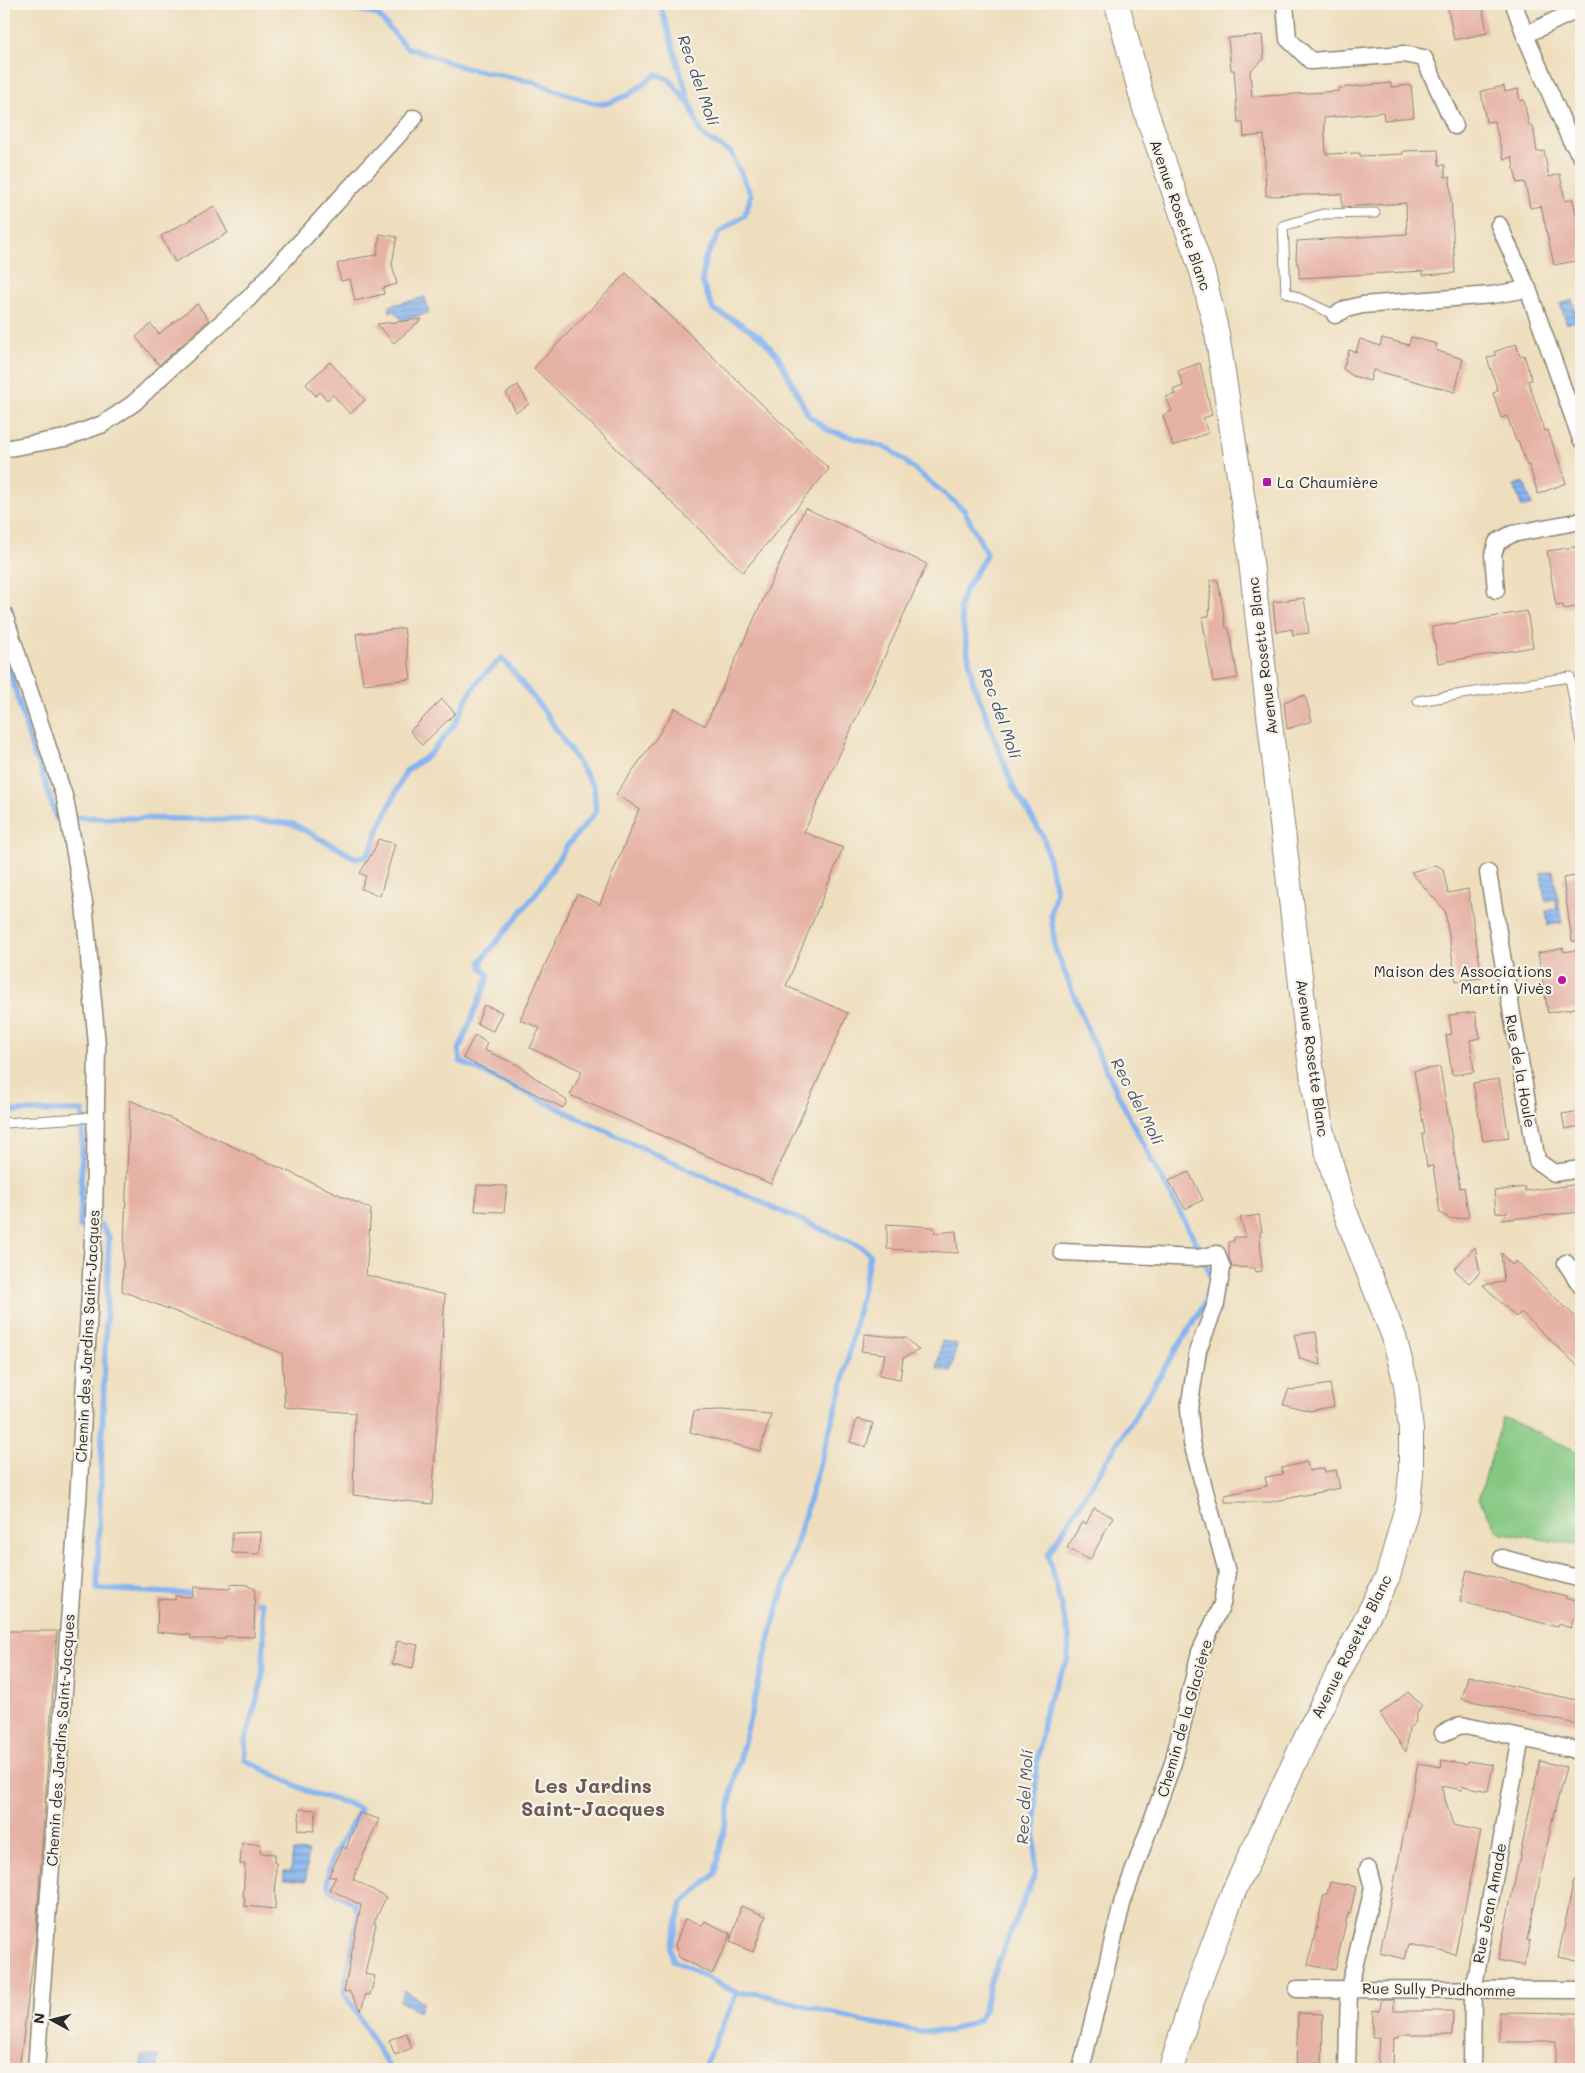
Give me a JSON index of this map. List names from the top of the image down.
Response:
{
  "streets": {
    "main road": ["Avenue Rosette Blanc"],
    "street": [
      "Rue de la Houle",
      "Chemin des Jardins Saint-Jacques",
      "Chemin de la Glacière",
      "Rue Jean Amade",
      "Rue Sully Prudhomme"
    ]
  },
  "crossings": [
    ["Rue Jean Amade", "Rue Sully Prudhomme"]
  ],
  "districts": ["Les Jardins Saint-Jacques"],
  "water": ["Rec del Molí"],
  "places": {
    "transit": ["La Chaumière"],
    "other": ["Maison des Associations Martin Vivès"]
  },
  "north": "left"
}
